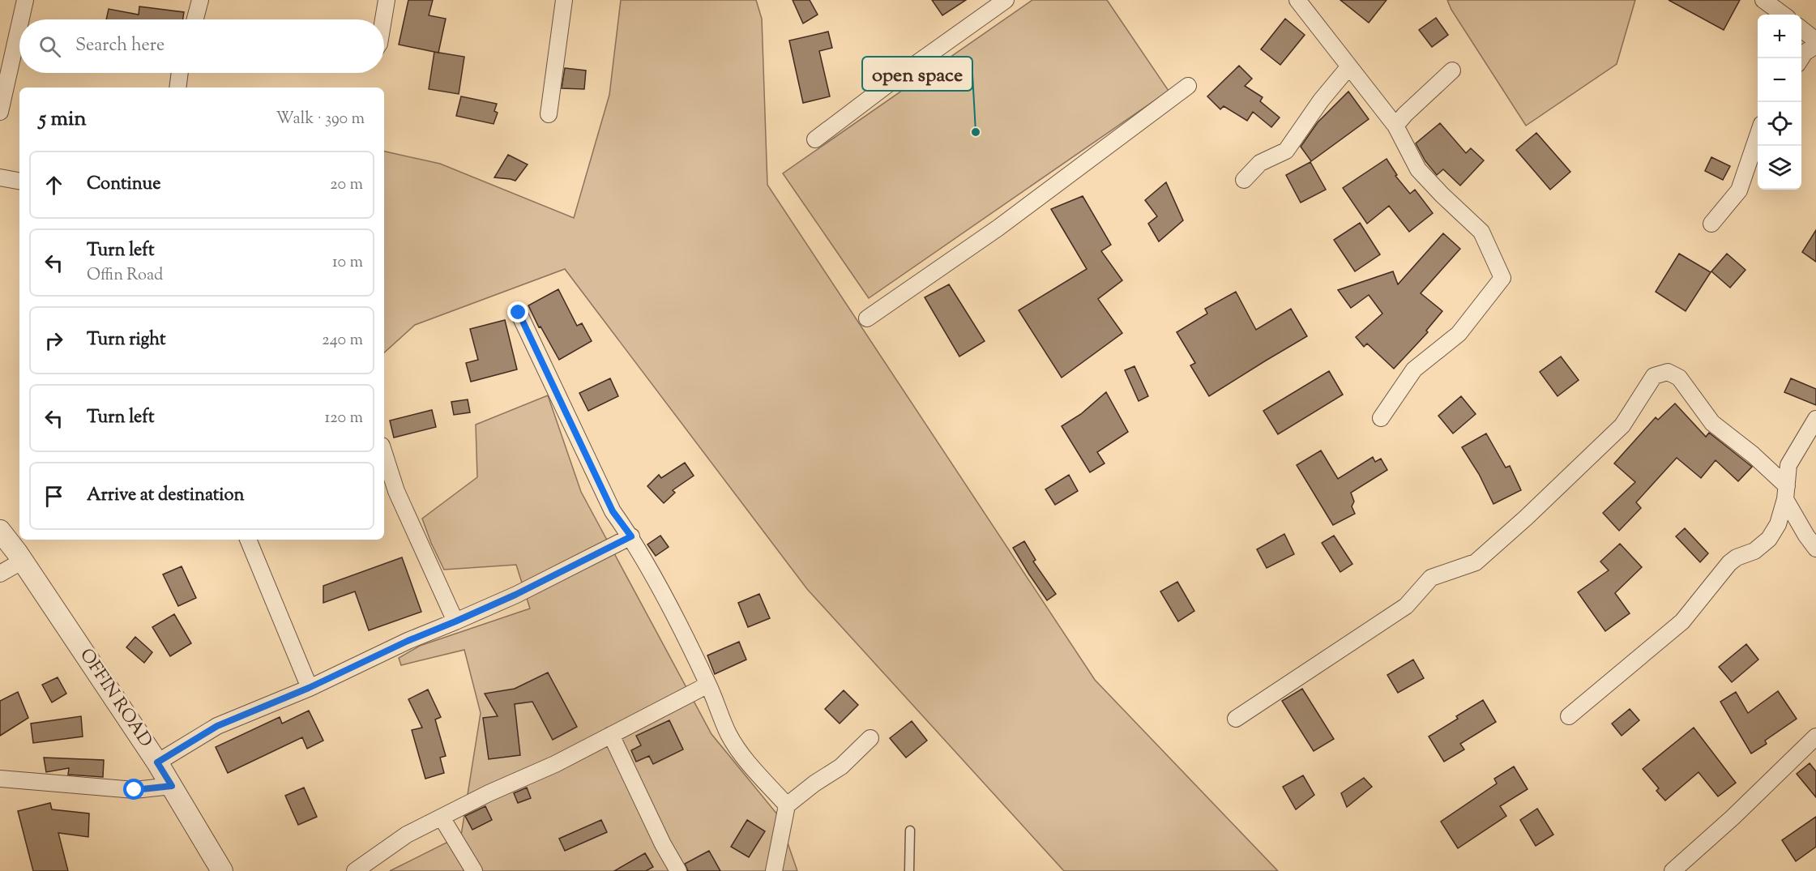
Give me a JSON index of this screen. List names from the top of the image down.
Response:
{
  "streets": {
    "street": ["OFFIN ROAD"]
  },
  "places": ["open space"],
  "page": {
    "map_buttons": ["+", "−"],
    "search": "Search here",
    "heading": ["5 min", "Walk · 390 m"],
    "list": [
      ["Continue", "20 m"],
      ["Turn left", "Offin Road", "10 m"],
      ["Turn right", "240 m"],
      ["Turn left", "120 m"],
      "Arrive at destination"
    ]
  }
}
